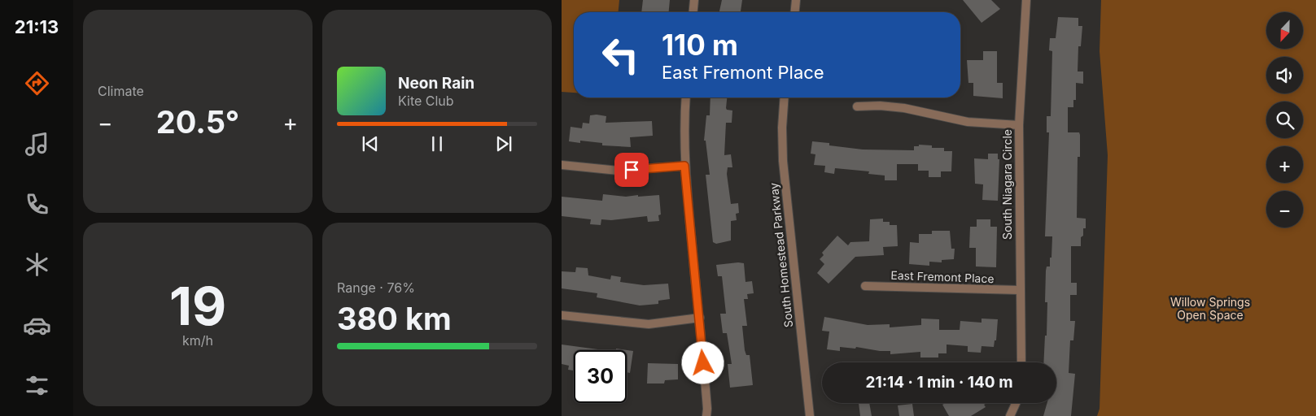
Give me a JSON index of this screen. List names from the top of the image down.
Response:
{
  "streets": {
    "street": ["South Niagara Circle", "South Homestead Parkway", "East Fremont Place"]
  },
  "crossings": [
    ["South Niagara Circle", "East Fremont Place"]
  ],
  "parks": ["Willow Springs Open Space"],
  "north": "bottom",
  "page": {
    "tabs": "21:13",
    "tile": [
      "Climate",
      ["19", "km/h"],
      ["Range · 76%", "380 km"]
    ],
    "map_buttons": ["+", "−"],
    "turn": ["110 m", "East Fremont Place"],
    "song": ["Neon Rain", "Kite Club"],
    "heat": ["−", "20.5°", "+"],
    "limit": "30",
    "trip": "21:14 · 1 min · 140 m"
  }
}
